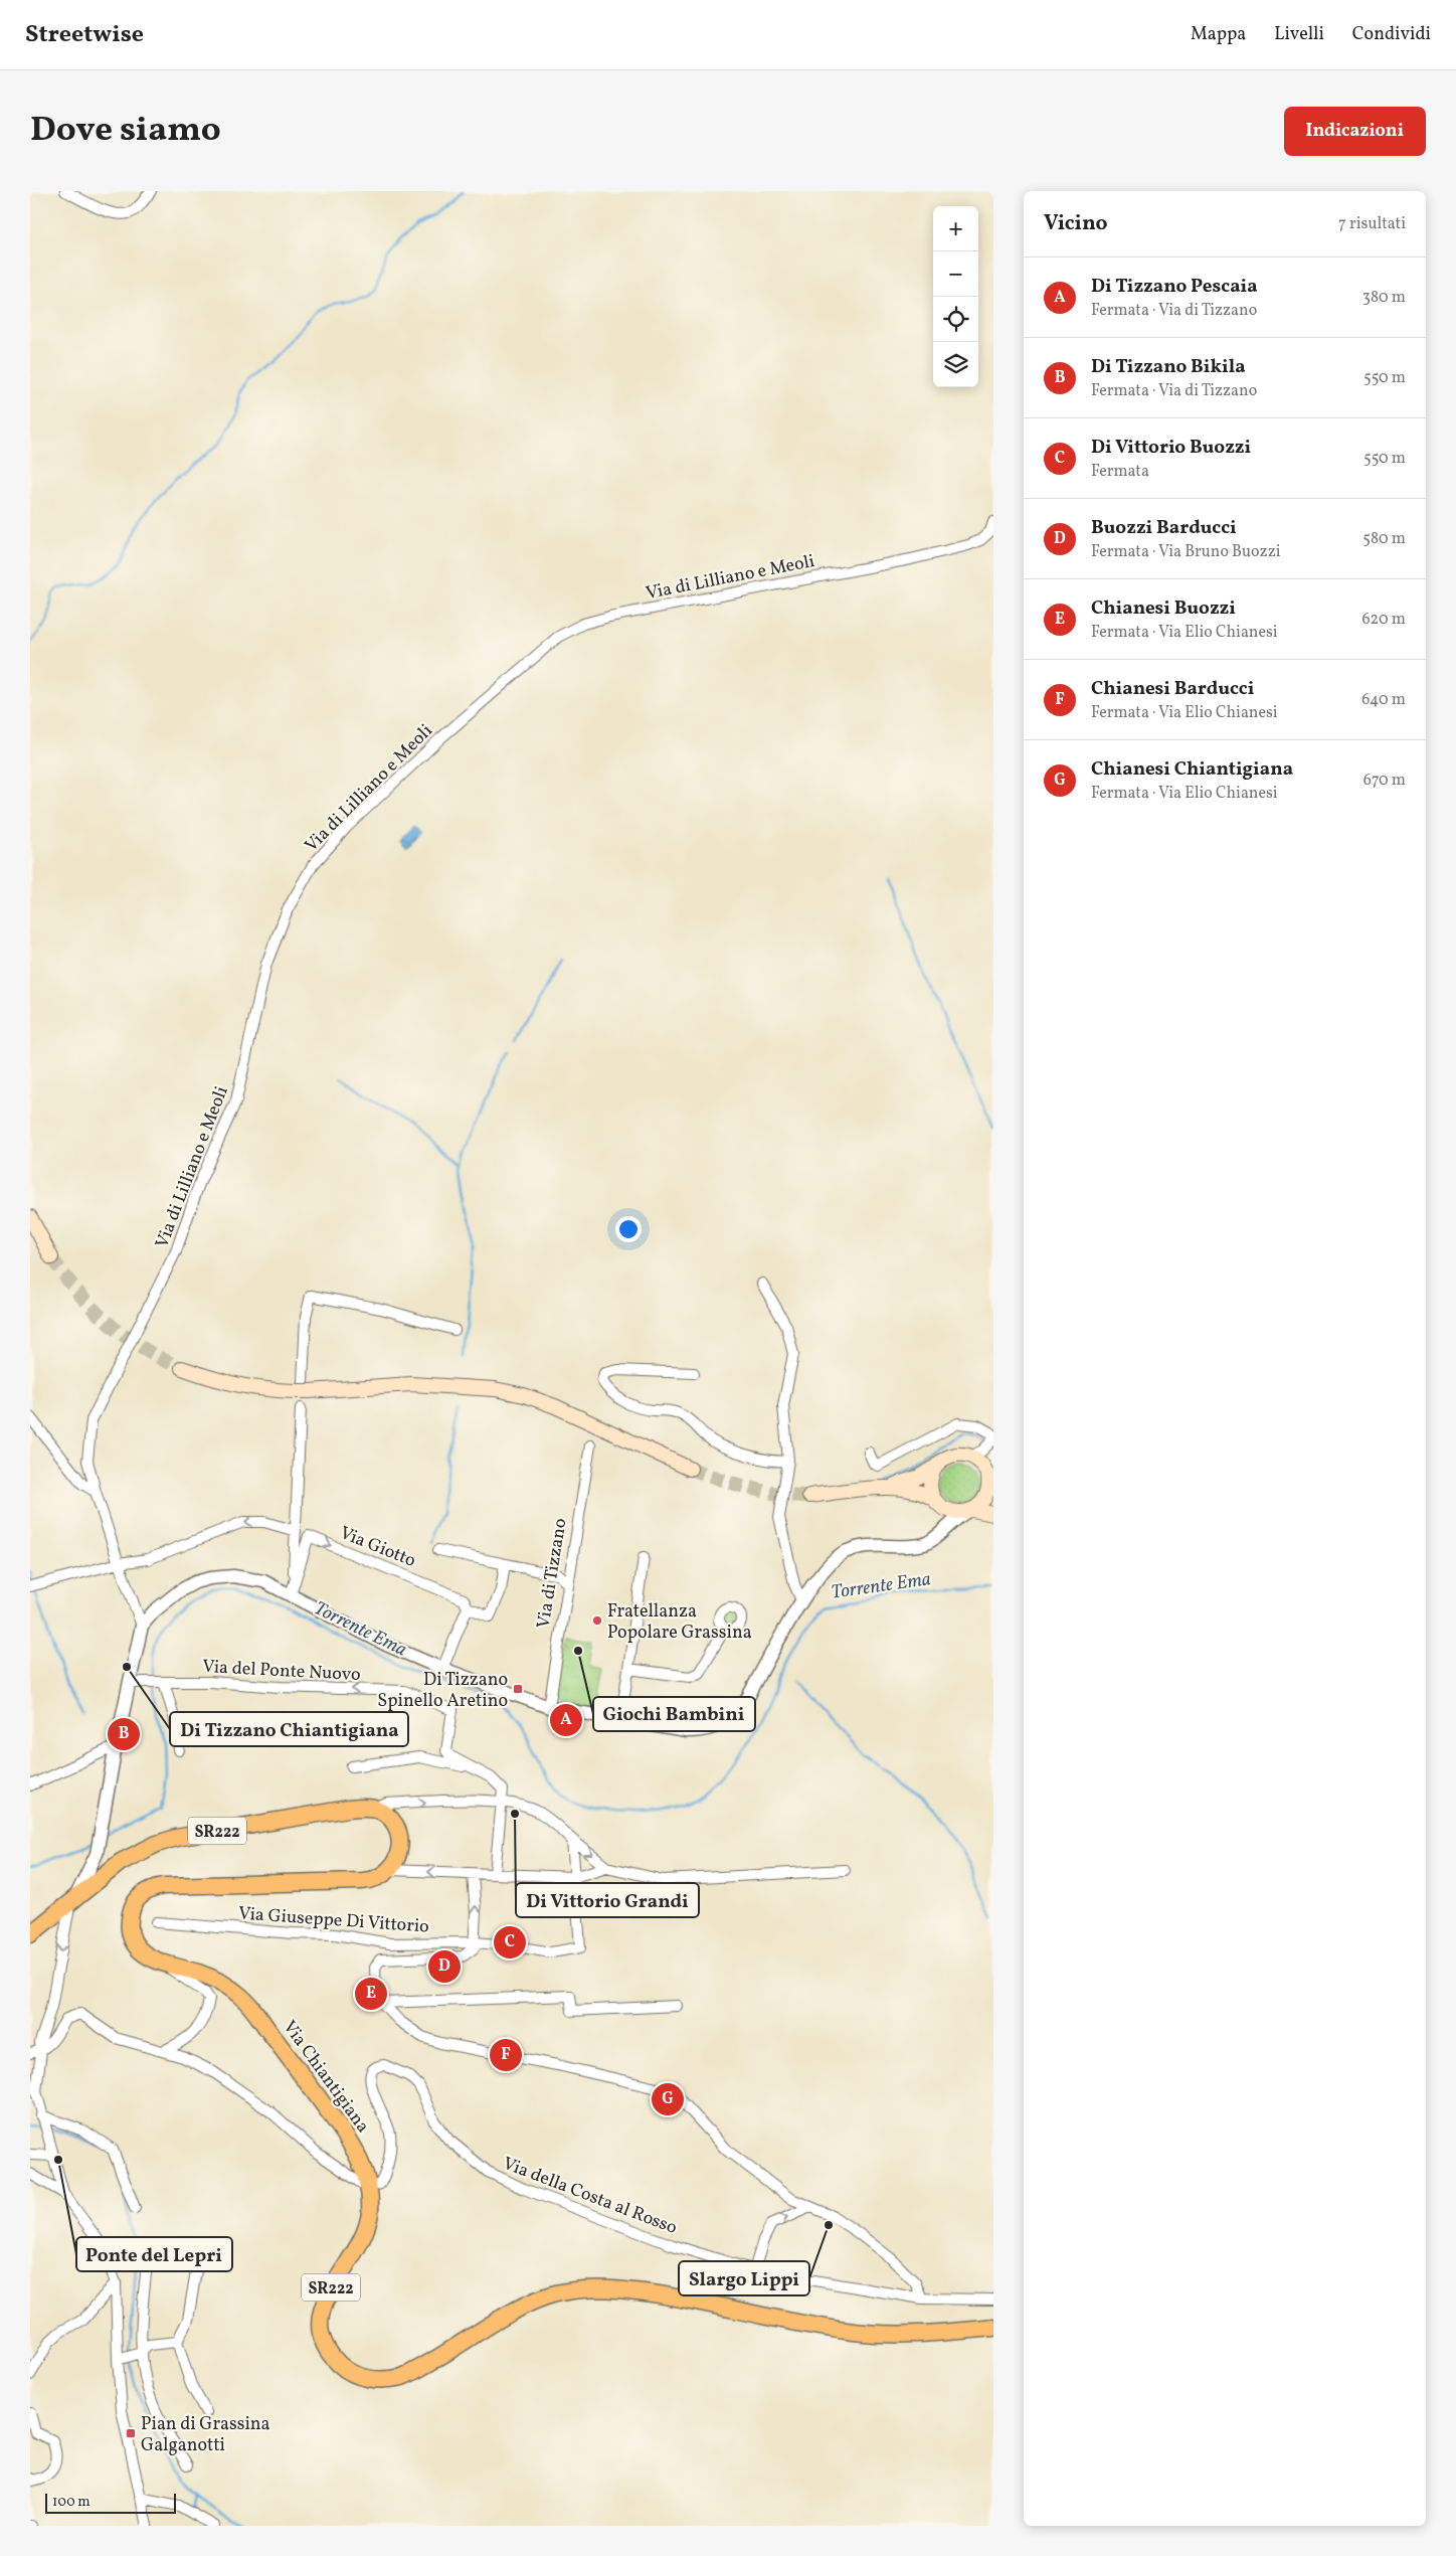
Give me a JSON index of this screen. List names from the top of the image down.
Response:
{
  "streets": {
    "main road": ["SR222", "Via Chiantigiana"],
    "street": [
      "Via di Lilliano e Meoli",
      "Via Giotto",
      "Via di Tizzano",
      "Via del Ponte Nuovo",
      "Via Giuseppe Di Vittorio",
      "Via della Costa al Rosso"
    ]
  },
  "crossings": [
    ["Via Chiantigiana", "Via della Costa al Rosso"]
  ],
  "water": ["Torrente Ema"],
  "places": {
    "other": [
      "Fratellanza Popolare Grassina",
      "Giochi Bambini",
      "Di Tizzano Chiantigiana",
      "Di Vittorio Grandi",
      "Ponte del Lepri",
      "Slargo Lippi"
    ],
    "transit": ["Di Tizzano Spinello Aretino", "Pian di Grassina Galganotti"]
  },
  "scale_bar": "100 m",
  "page": {
    "header": "Streetwise",
    "nav": ["Mappa", "Livelli", "Condividi"],
    "title": "Dove siamo",
    "buttons": "Indicazioni",
    "heading": ["Vicino", "7 risultati"],
    "map_buttons": ["+", "−"],
    "list": [
      {
        "mark": "A",
        "name": "Di Tizzano Pescaia",
        "note": "Fermata · Via di Tizzano",
        "value": "380 m"
      },
      {
        "mark": "B",
        "name": "Di Tizzano Bikila",
        "note": "Fermata · Via di Tizzano",
        "value": "550 m"
      },
      {
        "mark": "C",
        "name": "Di Vittorio Buozzi",
        "note": "Fermata",
        "value": "550 m"
      },
      {
        "mark": "D",
        "name": "Buozzi Barducci",
        "note": "Fermata · Via Bruno Buozzi",
        "value": "580 m"
      },
      {
        "mark": "E",
        "name": "Chianesi Buozzi",
        "note": "Fermata · Via Elio Chianesi",
        "value": "620 m"
      },
      {
        "mark": "F",
        "name": "Chianesi Barducci",
        "note": "Fermata · Via Elio Chianesi",
        "value": "640 m"
      },
      {
        "mark": "G",
        "name": "Chianesi Chiantigiana",
        "note": "Fermata · Via Elio Chianesi",
        "value": "670 m"
      }
    ],
    "pins": [
      "A",
      "B",
      "C",
      "D",
      "E",
      "F",
      "G"
    ],
    "scale": "100 m"
  }
}
